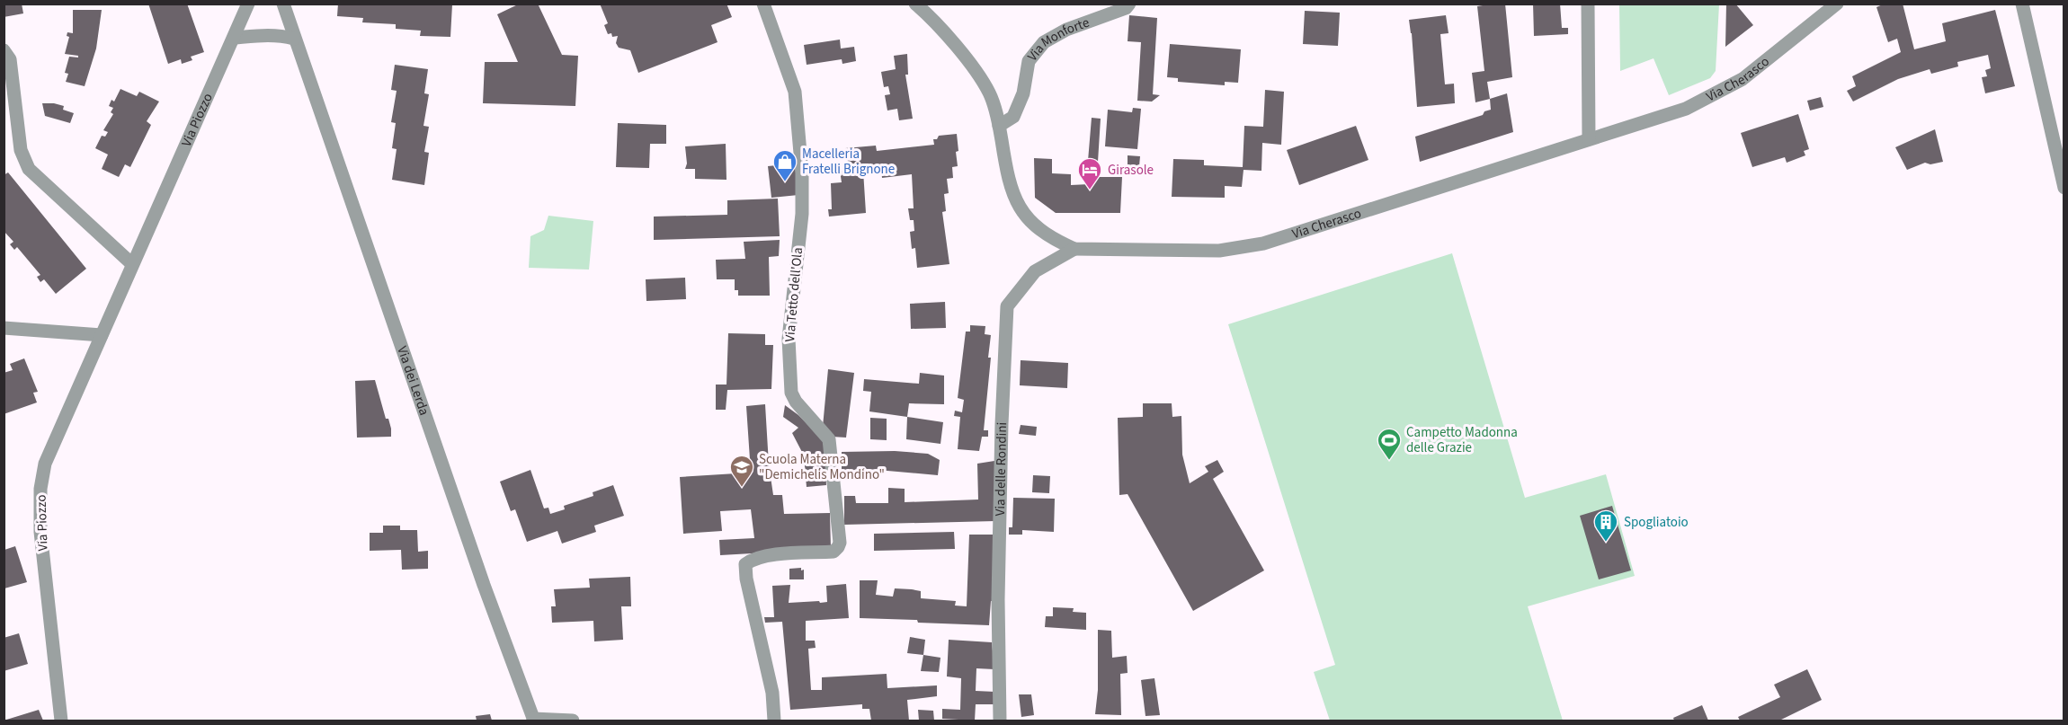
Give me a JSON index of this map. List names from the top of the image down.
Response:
{
  "streets": {
    "street": [
      "Via Monforte",
      "Via Cherasco",
      "Via Piozzo",
      "Via Tetto dell'Ola",
      "Via dei Lerda",
      "Via delle Rondini"
    ]
  },
  "crossings": [
    ["Via Monforte", "Via Cherasco"],
    ["Via Cherasco", "Via delle Rondini"]
  ],
  "places": {
    "shop": ["Macelleria Fratelli Brignone"],
    "hotel": ["Girasole"],
    "sports": ["Campetto Madonna delle Grazie"],
    "school or university": ["Scuola Materna \"Demichelis Mondino\""],
    "building": ["Spogliatoio"]
  }
}
